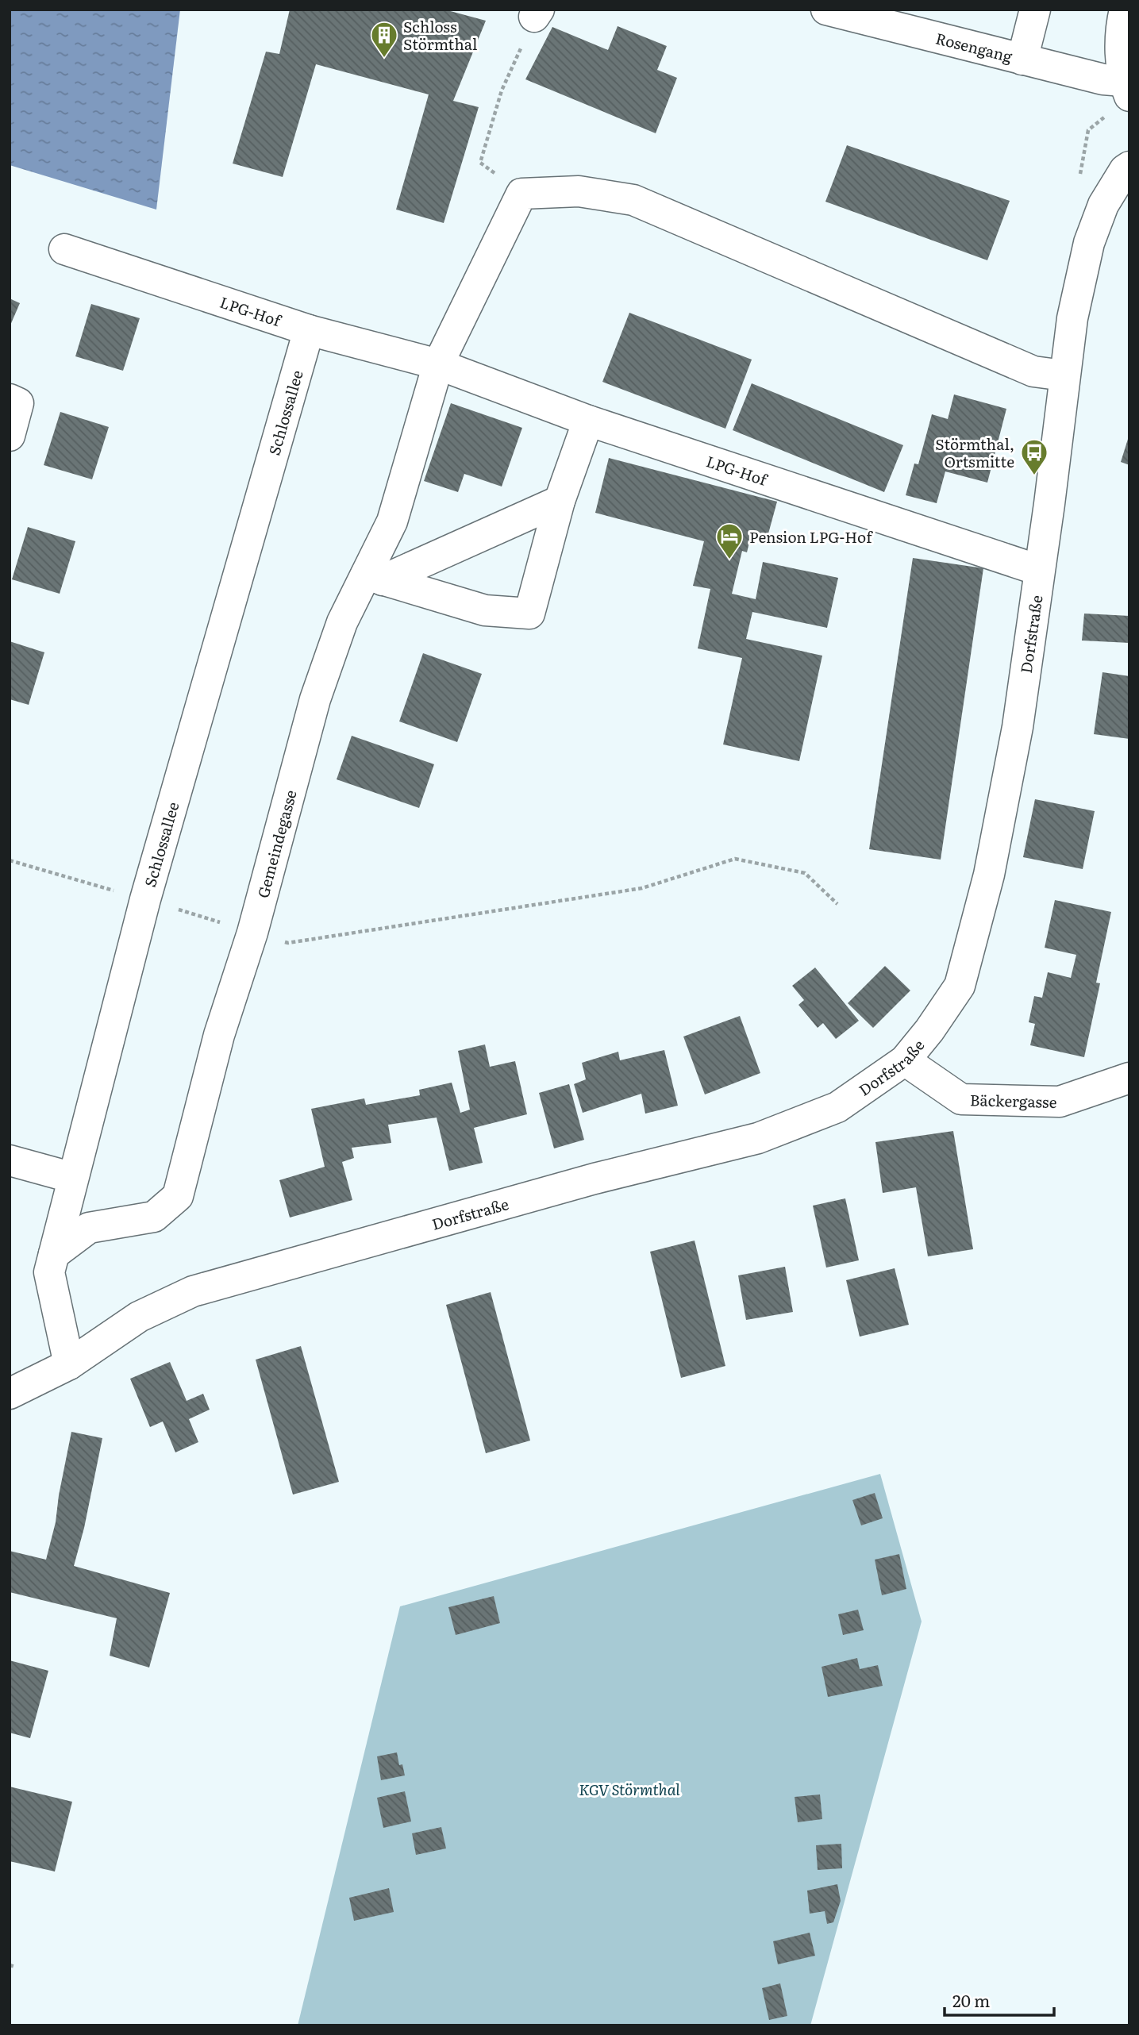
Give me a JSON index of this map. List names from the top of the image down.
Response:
{
  "streets": {
    "street": [
      "Rosengang",
      "LPG-Hof",
      "Schlossallee",
      "Dorfstraße",
      "Gemeindegasse",
      "Bäckergasse"
    ]
  },
  "crossings": [
    ["LPG-Hof", "Schlossallee"],
    ["LPG-Hof", "Dorfstraße"],
    ["LPG-Hof", "Gemeindegasse"],
    ["Schlossallee", "Dorfstraße"],
    ["Schlossallee", "Gemeindegasse"],
    ["Dorfstraße", "Bäckergasse"]
  ],
  "parks": ["KGV Störmthal"],
  "places": {
    "building": ["Schloss Störmthal"],
    "bus stop": ["Störmthal, Ortsmitte"],
    "hotel": ["Pension LPG-Hof"]
  },
  "scale_bar": "20 m"
}
